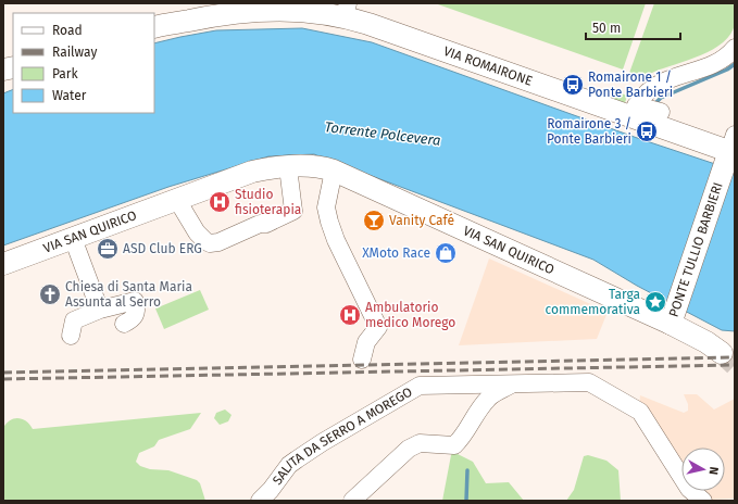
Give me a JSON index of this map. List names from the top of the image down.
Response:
{
  "streets": {
    "main road": ["VIA ROMAIRONE", "VIA SAN QUIRICO", "PONTE TULLIO BARBIERI"],
    "street": ["SALITA DA SERRO A MOREGO"]
  },
  "crossings": [
    ["VIA ROMAIRONE", "PONTE TULLIO BARBIERI"],
    ["VIA SAN QUIRICO", "PONTE TULLIO BARBIERI"]
  ],
  "water": ["Torrente Polcevera"],
  "places": {
    "bus stop": ["Romairone 1 / Ponte Barbieri", "Romairone 3 / Ponte Barbieri"],
    "hospital": ["Studio fisioterapia", "Ambulatorio medico Morego"],
    "bar": ["Vanity Café"],
    "office": ["ASD Club ERG"],
    "shop": ["XMoto Race"],
    "church": ["Chiesa di Santa Maria Assunta al Serro"],
    "place": ["Targa commemorativa"]
  },
  "legend": [
    "Road",
    "Railway",
    "Park",
    "Water"
  ],
  "scale_bar": "50 m",
  "north": "right"
}
